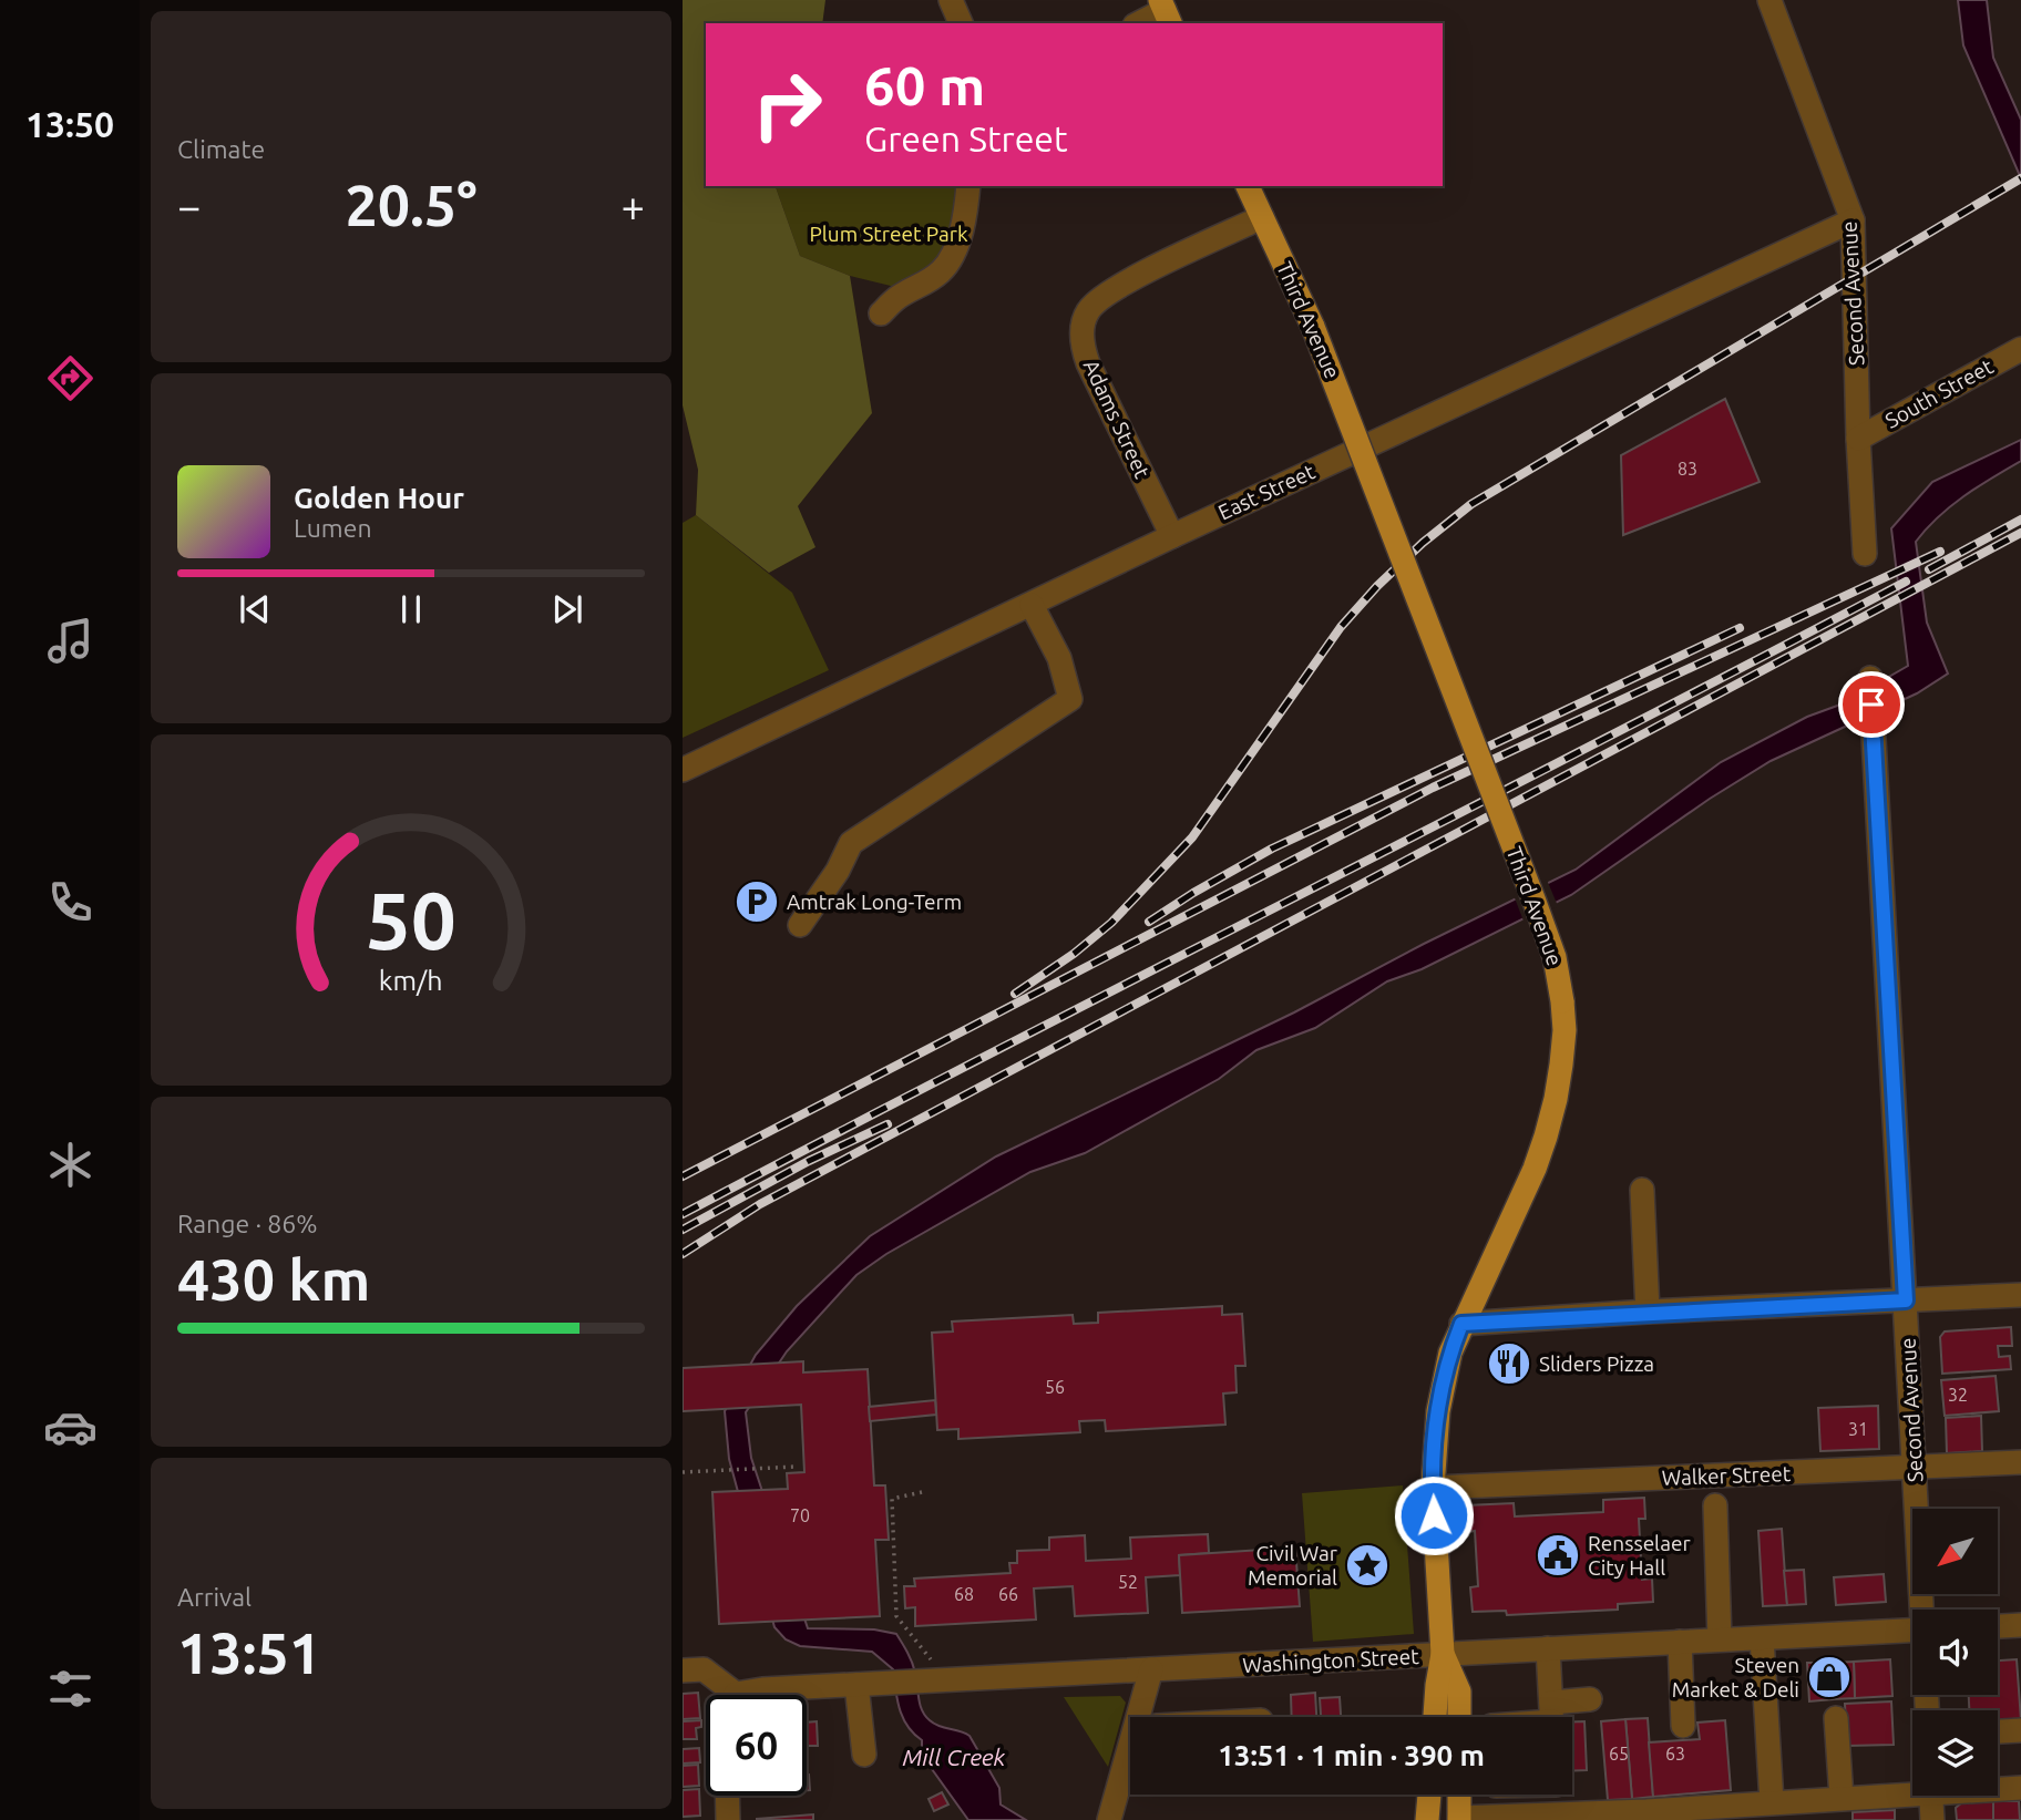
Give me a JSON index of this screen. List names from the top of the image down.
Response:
{
  "streets": {
    "main road": ["Third Avenue"],
    "street": [
      "Second Avenue",
      "South Street",
      "Adams Street",
      "East Street",
      "Walker Street",
      "Washington Street"
    ]
  },
  "crossings": [
    ["Second Avenue", "South Street"],
    ["Second Avenue", "East Street"],
    ["Second Avenue", "Walker Street"],
    ["Third Avenue", "Adams Street"],
    ["Third Avenue", "Walker Street"],
    ["Third Avenue", "Washington Street"],
    ["Adams Street", "East Street"]
  ],
  "water": ["Mill Creek"],
  "parks": ["Plum Street Park"],
  "places": {
    "parking": ["Amtrak Long-Term"],
    "restaurant": ["Sliders Pizza"],
    "public building": ["Rensselaer City Hall"],
    "place": ["Civil War Memorial"],
    "shop": ["Steven Market & Deli"]
  },
  "house_numbers": [
    "83",
    "56",
    "32",
    "31",
    "70",
    "52",
    "68",
    "66",
    "65",
    "63"
  ],
  "north": "bottom left",
  "page": {
    "tabs": "13:50",
    "tile": [
      "Climate",
      ["Range · 86%", "430 km"],
      ["Arrival", "13:51"]
    ],
    "turn": ["60 m", "Green Street"],
    "heat": ["−", "20.5°", "+"],
    "song": ["Golden Hour", "Lumen"],
    "limit": "60",
    "trip": "13:51 · 1 min · 390 m",
    "gauge": ["50", "km/h"]
  }
}
